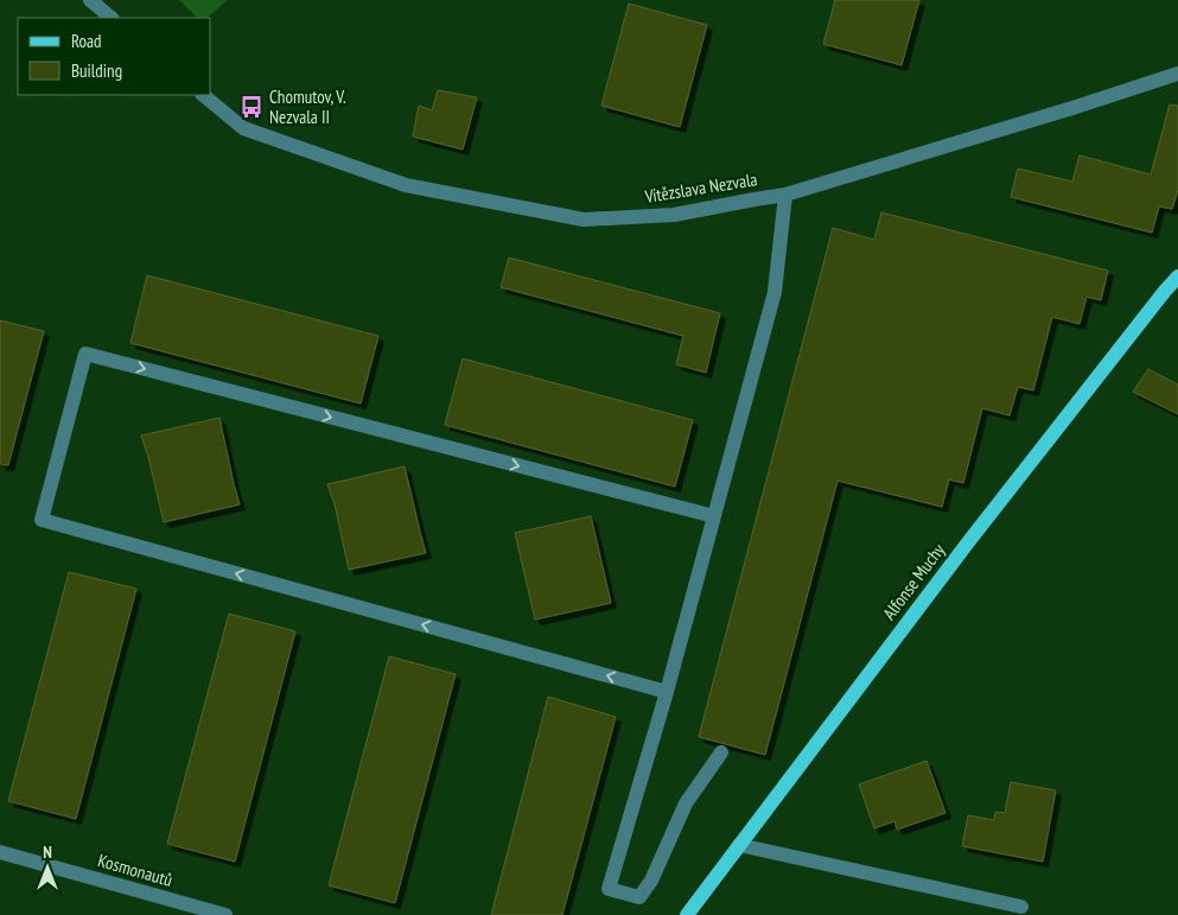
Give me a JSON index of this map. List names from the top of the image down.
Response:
{
  "streets": {
    "main road": ["Alfonse Muchy"],
    "street": ["Vítězslava Nezvala", "Kosmonautů"]
  },
  "places": {
    "bus stop": ["Chomutov, V. Nezvala II"]
  },
  "legend": ["Road", "Building"],
  "north": "top"
}
